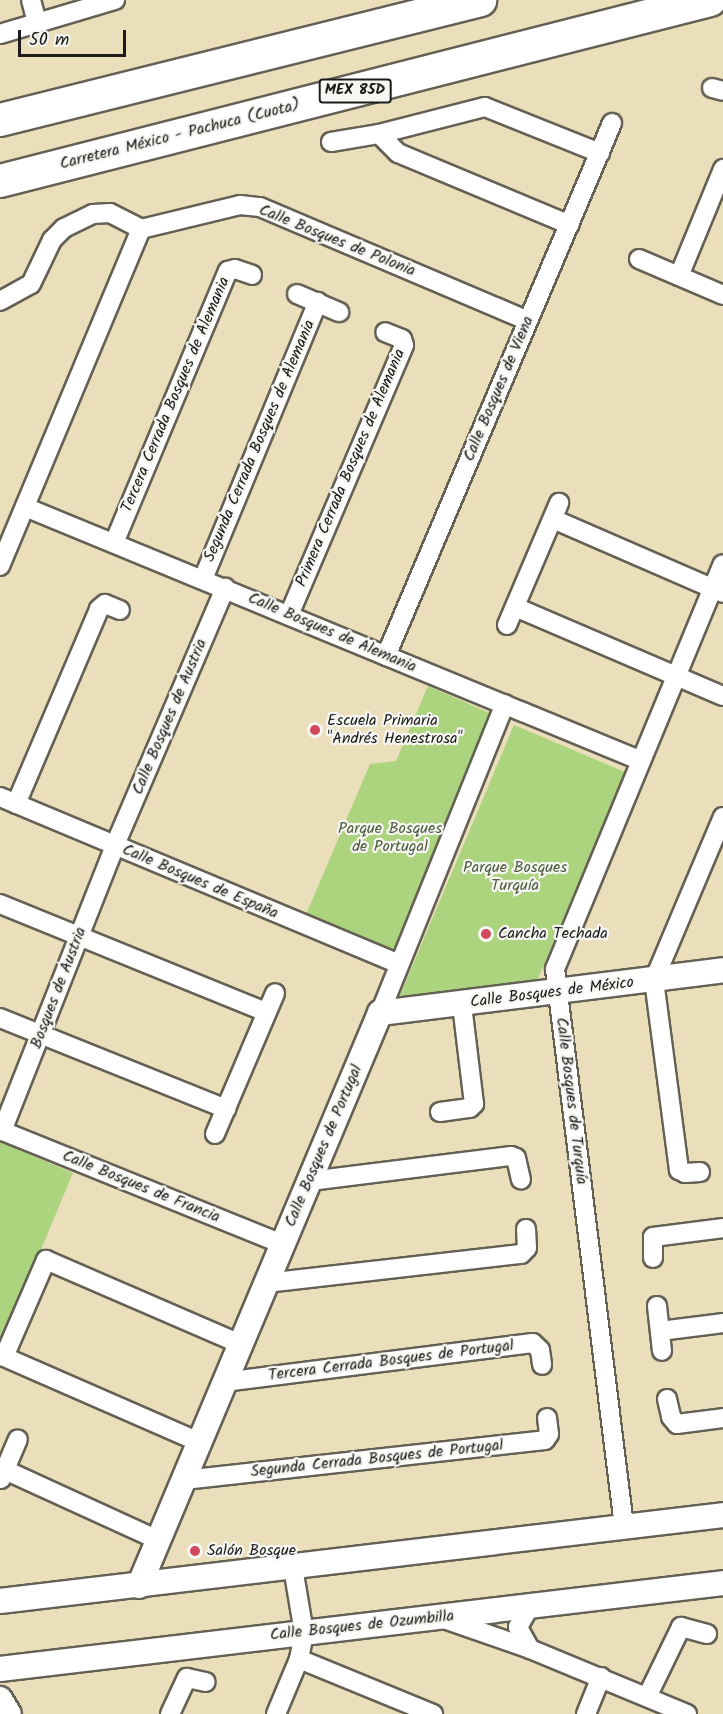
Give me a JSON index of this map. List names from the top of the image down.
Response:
{
  "streets": {
    "highway": ["MEX 85D", "Carretera México - Pachuca (Cuota)"],
    "main road": ["Calle Bosques de México", "Calle Bosques de Portugal", "Calle Bosques de Ozumbilla"],
    "street": [
      "Calle Bosques de Polonia",
      "Calle Bosques de Viena",
      "Tercera Cerrada Bosques de Alemania",
      "Segunda Cerrada Bosques de Alemania",
      "Primera Cerrada Bosques de Alemania",
      "Calle Bosques de Alemania",
      "Calle Bosques de Austria",
      "Calle Bosques de España",
      "Bosques de Austria",
      "Calle Bosques de Turquía",
      "Calle Bosques de Francia",
      "Tercera Cerrada Bosques de Portugal",
      "Segunda Cerrada Bosques de Portugal"
    ]
  },
  "crossings": [
    ["Calle Bosques de Polonia", "Calle Bosques de Viena"],
    ["Calle Bosques de Viena", "Calle Bosques de Alemania"],
    ["Tercera Cerrada Bosques de Alemania", "Calle Bosques de Alemania"],
    ["Segunda Cerrada Bosques de Alemania", "Calle Bosques de Alemania"],
    ["Primera Cerrada Bosques de Alemania", "Calle Bosques de Alemania"],
    ["Calle Bosques de Alemania", "Calle Bosques de Austria"],
    ["Calle Bosques de Alemania", "Calle Bosques de Turquía"],
    ["Calle Bosques de Alemania", "Calle Bosques de Portugal"],
    ["Calle Bosques de Austria", "Calle Bosques de España"],
    ["Calle Bosques de Austria", "Bosques de Austria"],
    ["Calle Bosques de España", "Bosques de Austria"],
    ["Calle Bosques de España", "Calle Bosques de Portugal"],
    ["Bosques de Austria", "Calle Bosques de Francia"],
    ["Calle Bosques de México", "Calle Bosques de Turquía"],
    ["Calle Bosques de México", "Calle Bosques de Portugal"],
    ["Calle Bosques de Portugal", "Calle Bosques de Francia"],
    ["Calle Bosques de Portugal", "Tercera Cerrada Bosques de Portugal"],
    ["Calle Bosques de Portugal", "Segunda Cerrada Bosques de Portugal"]
  ],
  "parks": ["Parque Bosques de Portugal", "Parque Bosques Turquía"],
  "places": ["Escuela Primaria \"Andrés Henestrosa\"", "Cancha Techada", "Salón Bosque"],
  "scale_bar": "50 m"
}
